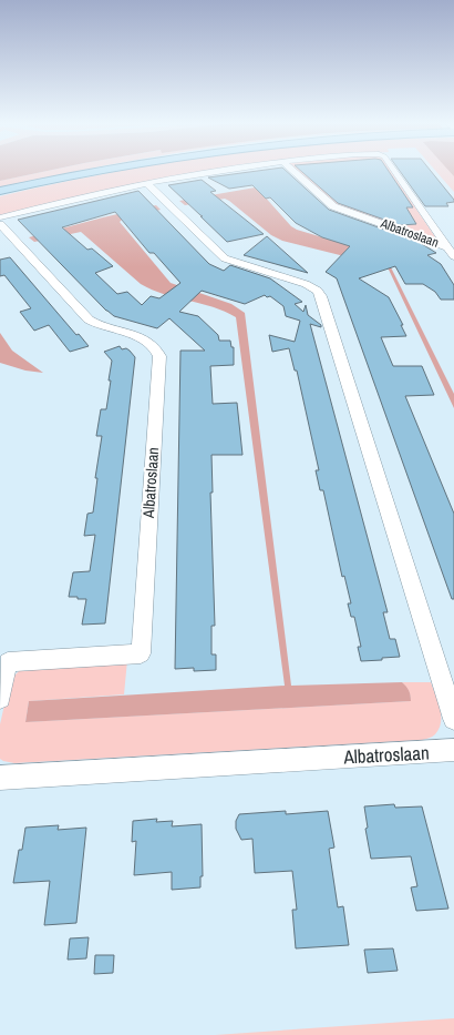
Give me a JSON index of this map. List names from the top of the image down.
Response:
{
  "streets": {
    "street": ["Albatroslaan"]
  }
}
